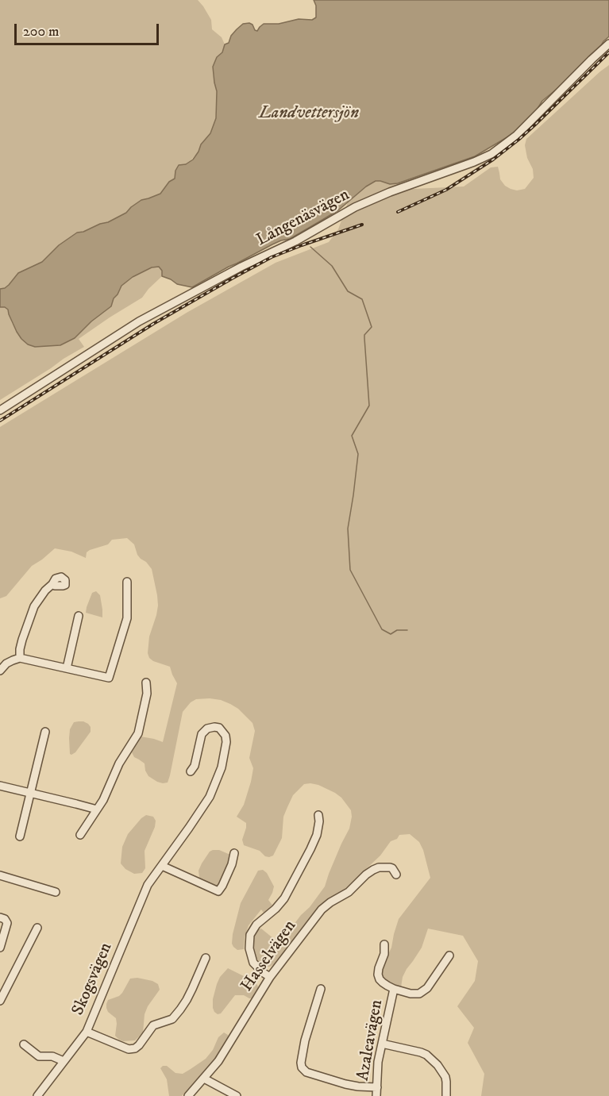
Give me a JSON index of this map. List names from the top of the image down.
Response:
{
  "streets": {
    "street": [
      "Långenäsvägen",
      "Hasselvägen",
      "Skogsvägen",
      "Azaleavägen"
    ]
  },
  "water": ["Landvettersjön"],
  "scale_bar": "200 m"
}
